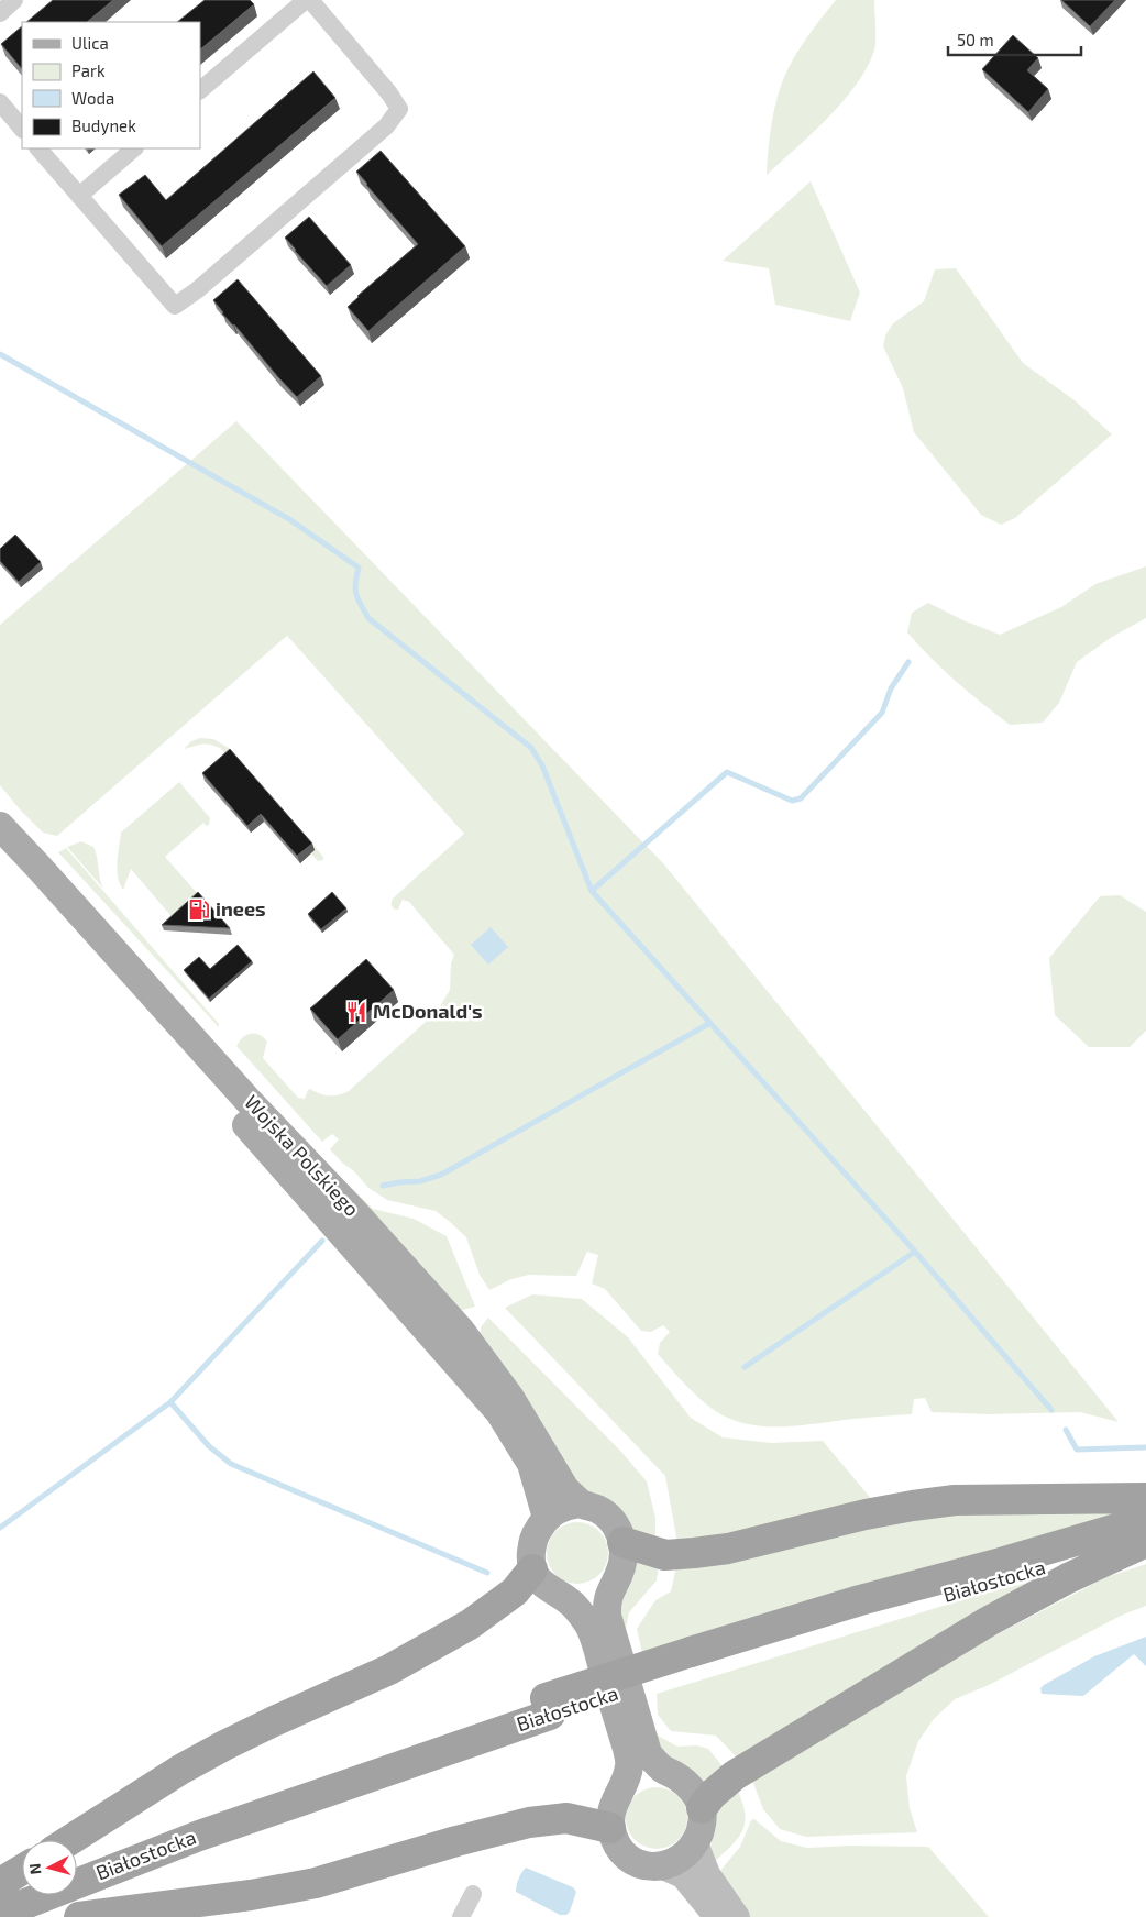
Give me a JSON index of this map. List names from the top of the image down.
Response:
{
  "streets": {
    "highway": ["Białostocka"],
    "main road": ["Wojska Polskiego"]
  },
  "places": {
    "fuel station": ["inees"],
    "restaurant": ["McDonald's"]
  },
  "legend": [
    "Ulica",
    "Park",
    "Woda",
    "Budynek"
  ],
  "scale_bar": "50 m",
  "north": "left"
}
